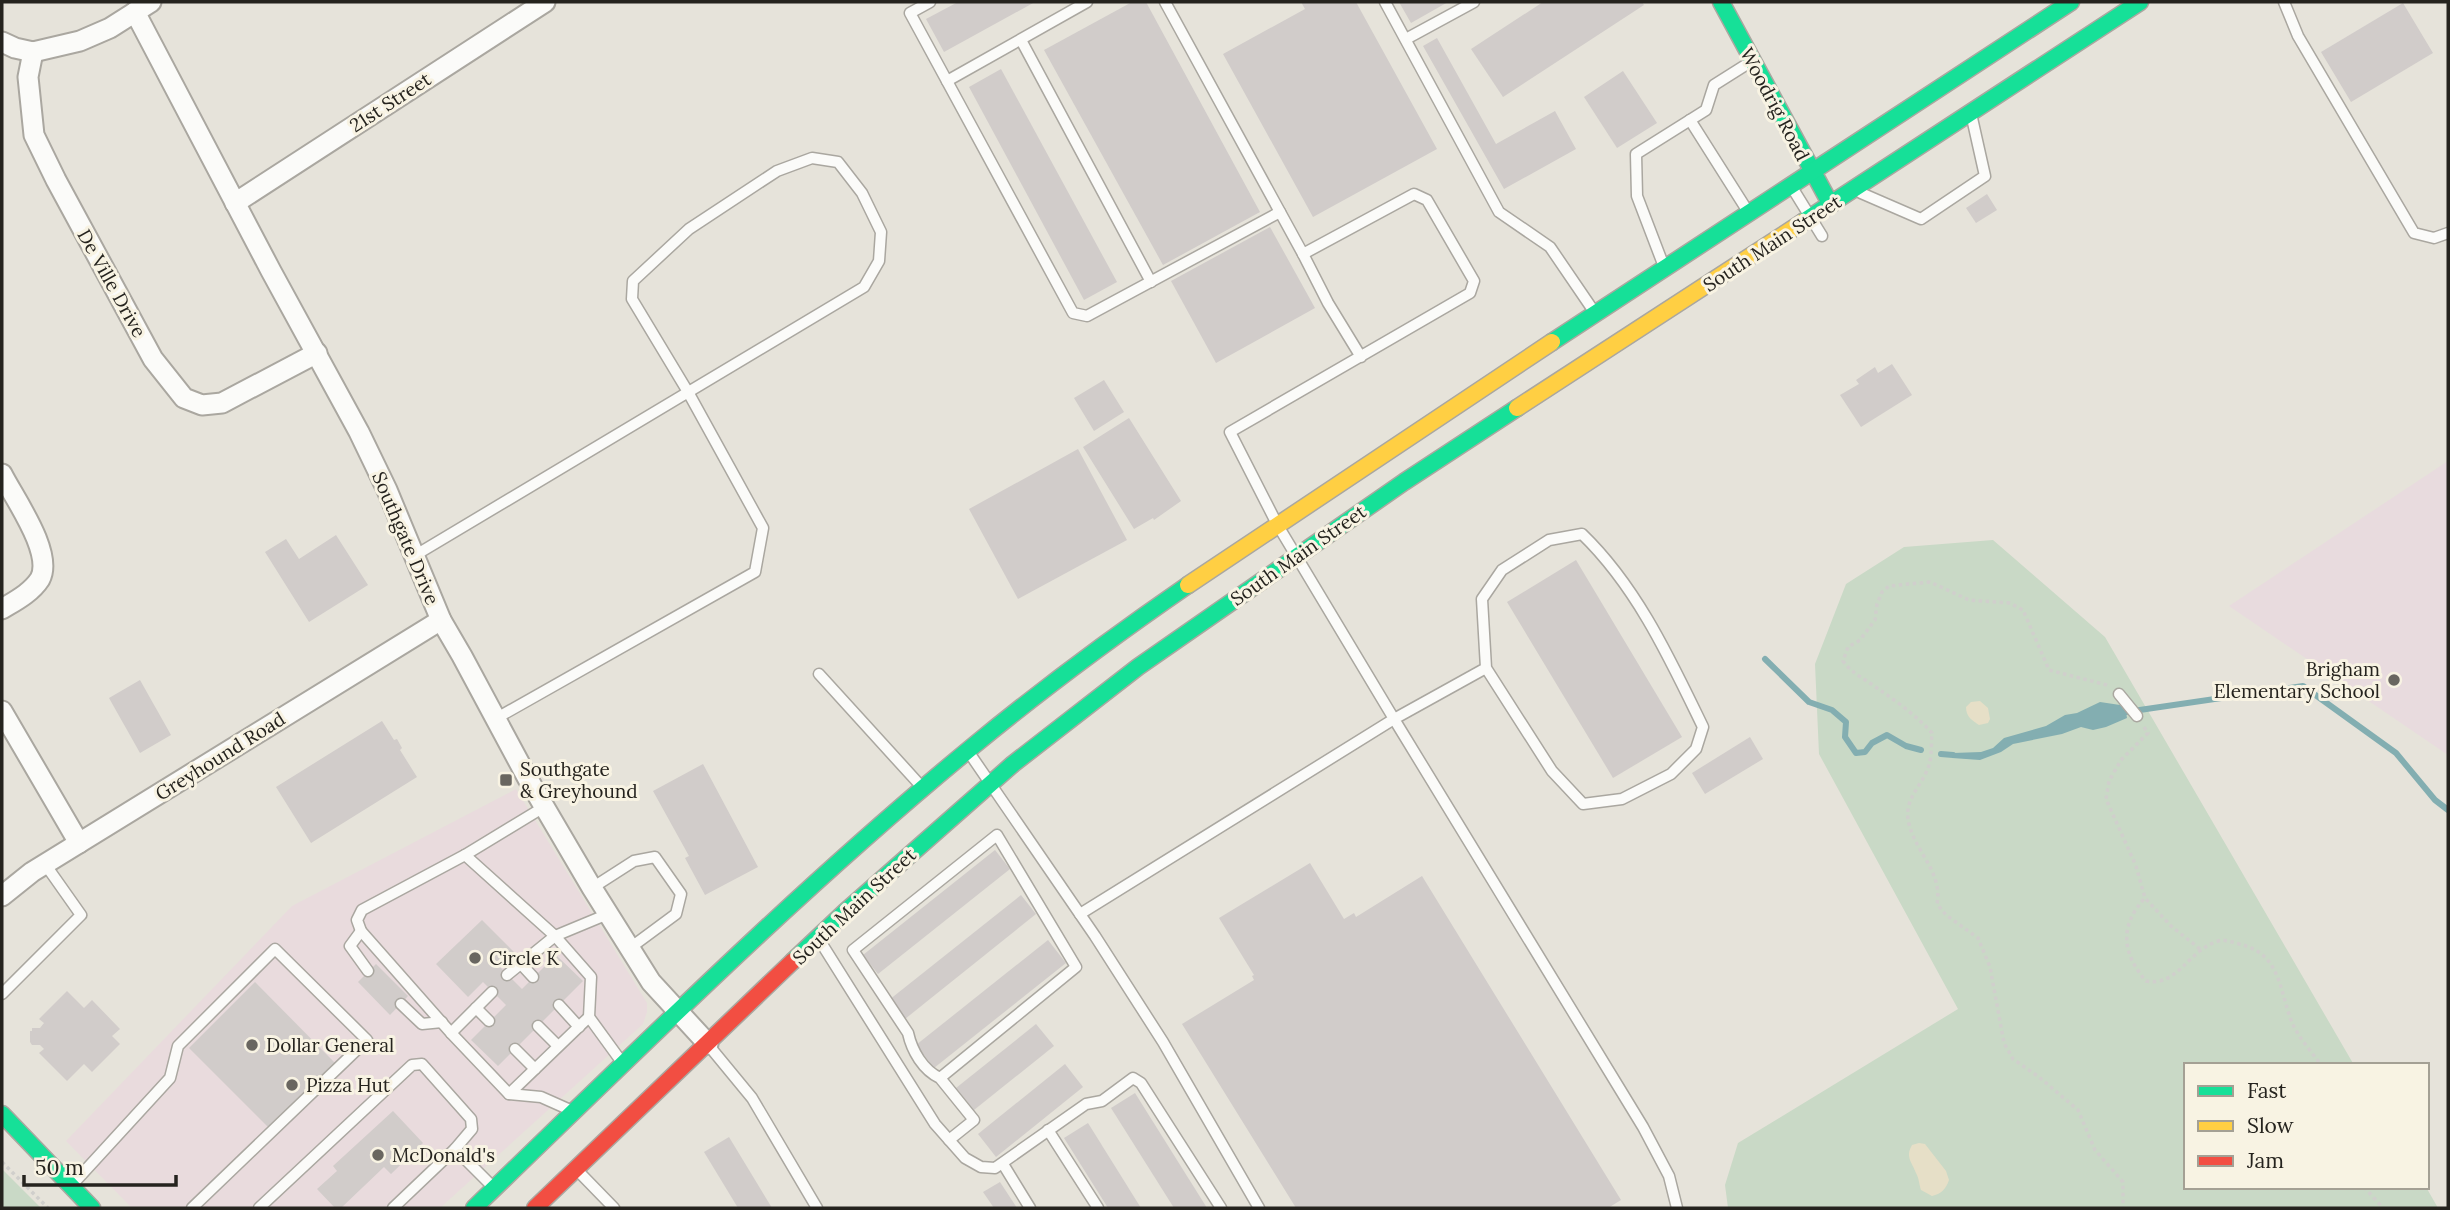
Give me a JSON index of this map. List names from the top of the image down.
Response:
{
  "streets": {
    "main road": ["Woodrig Road", "South Main Street"],
    "street": [
      "21st Street",
      "De Ville Drive",
      "Southgate Drive",
      "Greyhound Road"
    ]
  },
  "crossings": [
    ["21st Street", "Southgate Drive"],
    ["Woodrig Road", "South Main Street"],
    ["South Main Street", "Southgate Drive"],
    ["De Ville Drive", "Southgate Drive"],
    ["Southgate Drive", "Greyhound Road"]
  ],
  "places": {
    "other": [
      "Brigham Elementary School",
      "Circle K",
      "Dollar General",
      "Pizza Hut",
      "McDonald's"
    ],
    "transit": ["Southgate & Greyhound"]
  },
  "legend": ["Fast", "Slow", "Jam"],
  "scale_bar": "50 m"
}
